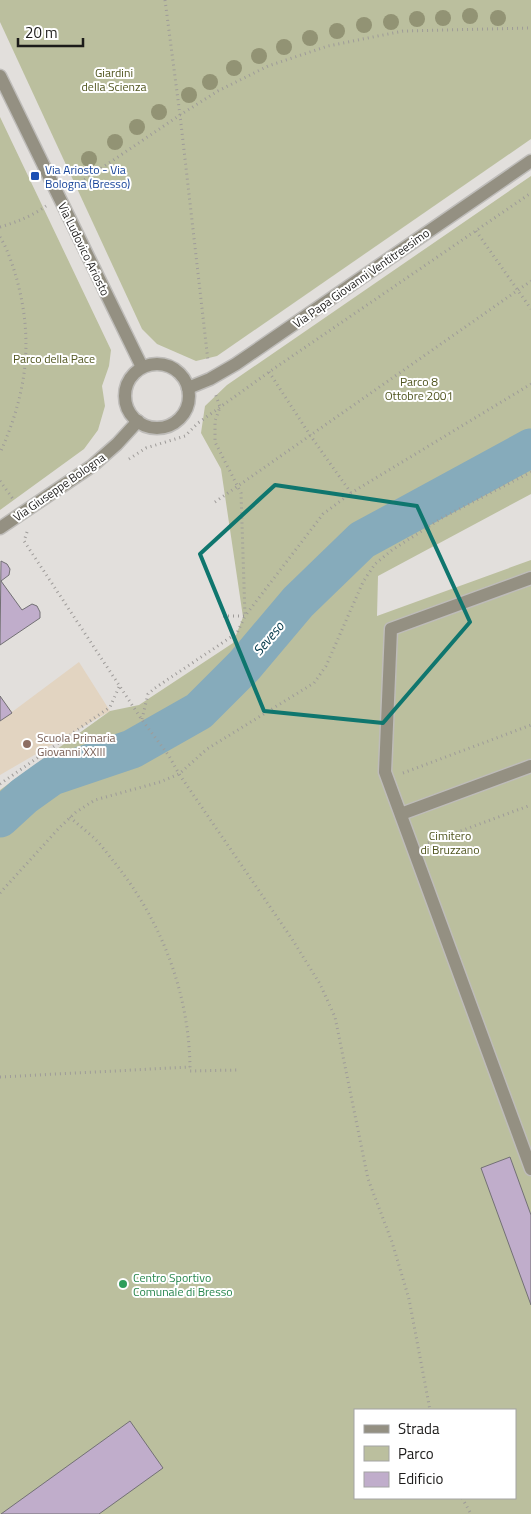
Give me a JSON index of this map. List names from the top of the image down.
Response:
{
  "streets": {
    "street": ["Via Ludovico Ariosto", "Via Papa Giovanni Ventitreesimo", "Via Giuseppe Bologna"]
  },
  "crossings": [
    ["Via Ludovico Ariosto", "Via Papa Giovanni Ventitreesimo"],
    ["Via Ludovico Ariosto", "Via Giuseppe Bologna"],
    ["Via Papa Giovanni Ventitreesimo", "Via Giuseppe Bologna"]
  ],
  "water": ["Seveso"],
  "parks": [
    "Giardini della Scienza",
    "Parco della Pace",
    "Parco 8 Ottobre 2001",
    "Cimitero di Bruzzano"
  ],
  "places": {
    "transit": ["Via Ariosto - Via Bologna (Bresso)"],
    "other": ["Scuola Primaria Giovanni XXIII", "Centro Sportivo Comunale di Bresso"]
  },
  "legend": ["Strada", "Parco", "Edificio"],
  "scale_bar": "20 m"
}
